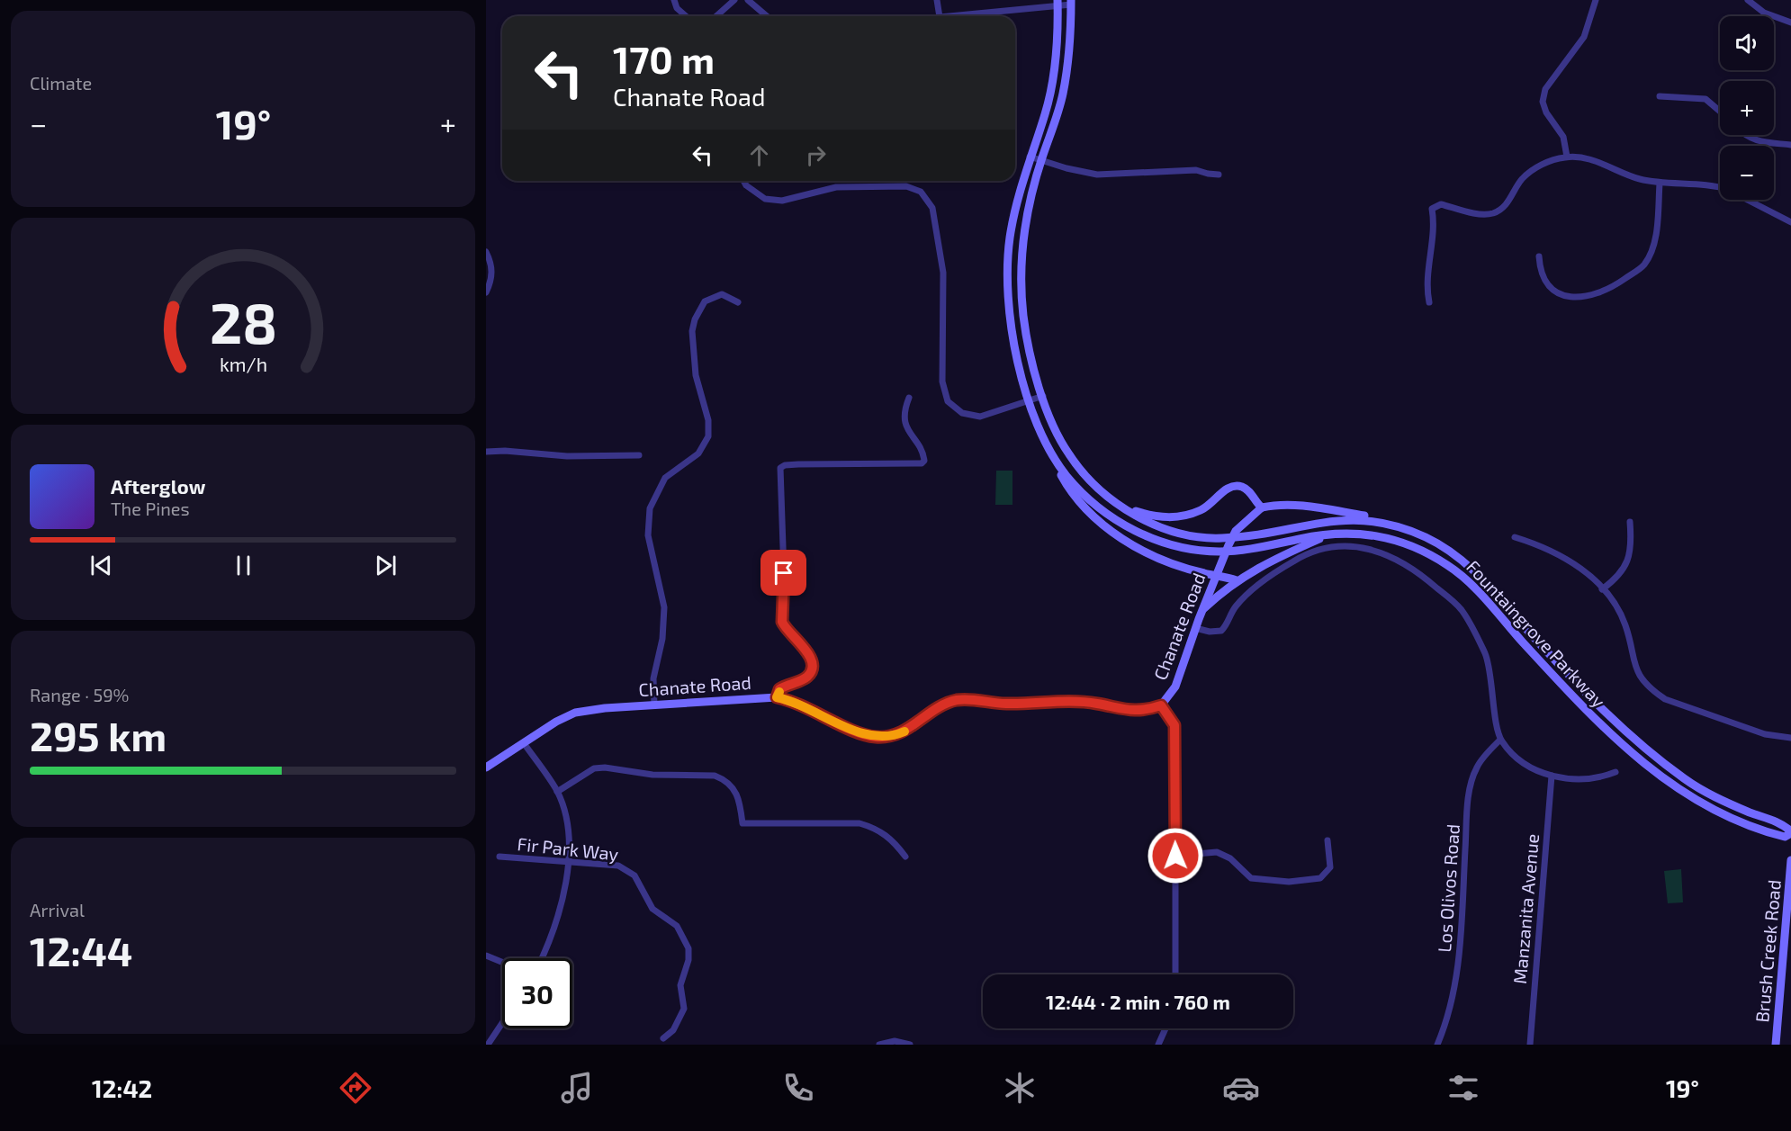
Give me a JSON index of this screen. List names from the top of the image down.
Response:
{
  "streets": {
    "main road": ["Chanate Road", "Fountaingrove Parkway", "Brush Creek Road"],
    "street": ["Fir Park Way", "Los Olivos Road", "Manzanita Avenue"]
  },
  "page": {
    "tile": [
      "Climate",
      ["Range · 59%", "295 km"],
      ["Arrival", "12:44"]
    ],
    "map_buttons": ["+", "−"],
    "turn": ["170 m", "Chanate Road"],
    "heat": ["−", "19°", "+"],
    "song": ["Afterglow", "The Pines"],
    "limit": "30",
    "trip": "12:44 · 2 min · 760 m",
    "tabs": ["12:42", "19°"],
    "gauge": ["28", "km/h"]
  }
}
